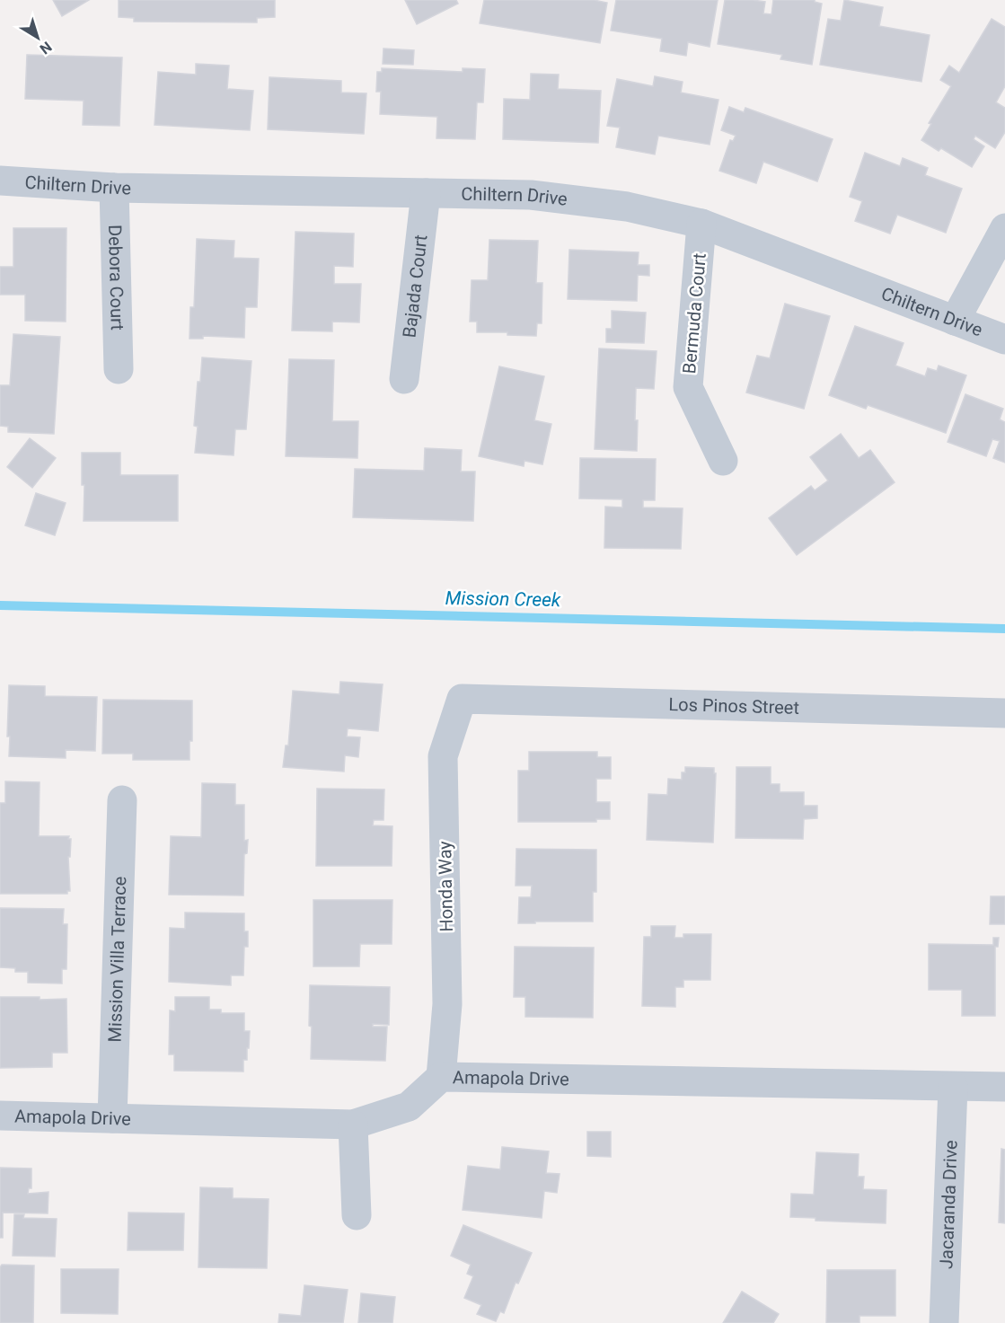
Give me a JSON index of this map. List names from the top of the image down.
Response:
{
  "streets": {
    "street": [
      "Chiltern Drive",
      "Debora Court",
      "Bajada Court",
      "Bermuda Court",
      "Los Pinos Street",
      "Honda Way",
      "Mission Villa Terrace",
      "Amapola Drive",
      "Jacaranda Drive"
    ]
  },
  "crossings": [
    ["Chiltern Drive", "Debora Court"],
    ["Chiltern Drive", "Bajada Court"],
    ["Chiltern Drive", "Bermuda Court"],
    ["Los Pinos Street", "Honda Way"],
    ["Honda Way", "Amapola Drive"],
    ["Mission Villa Terrace", "Amapola Drive"],
    ["Amapola Drive", "Jacaranda Drive"]
  ],
  "water": ["Mission Creek"],
  "north": "bottom right"
}
